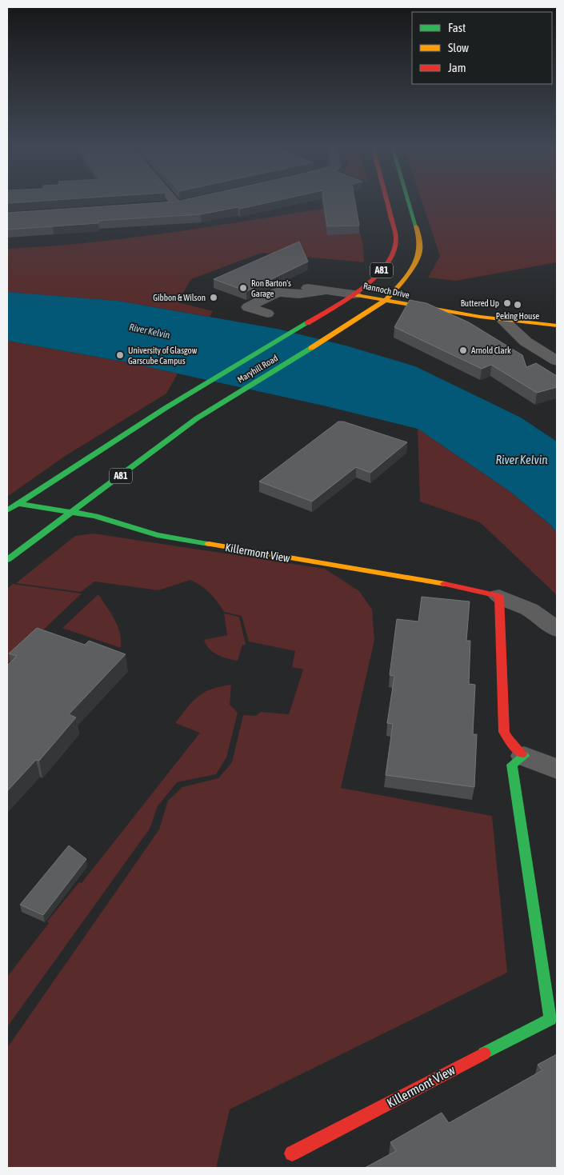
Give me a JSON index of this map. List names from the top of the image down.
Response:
{
  "streets": {
    "main road": [
      "A81",
      "Rannoch Drive",
      "Maryhill Road",
      "Killermont View"
    ]
  },
  "crossings": [
    ["Rannoch Drive", "Maryhill Road"],
    ["Maryhill Road", "Killermont View"]
  ],
  "water": ["River Kelvin"],
  "places": [
    "Ron Barton's Garage",
    "Gibbon & Wilson",
    "Buttered Up",
    "Peking House",
    "Arnold Clark",
    "University of Glasgow Garscube Campus"
  ],
  "legend": ["Fast", "Slow", "Jam"]
}
